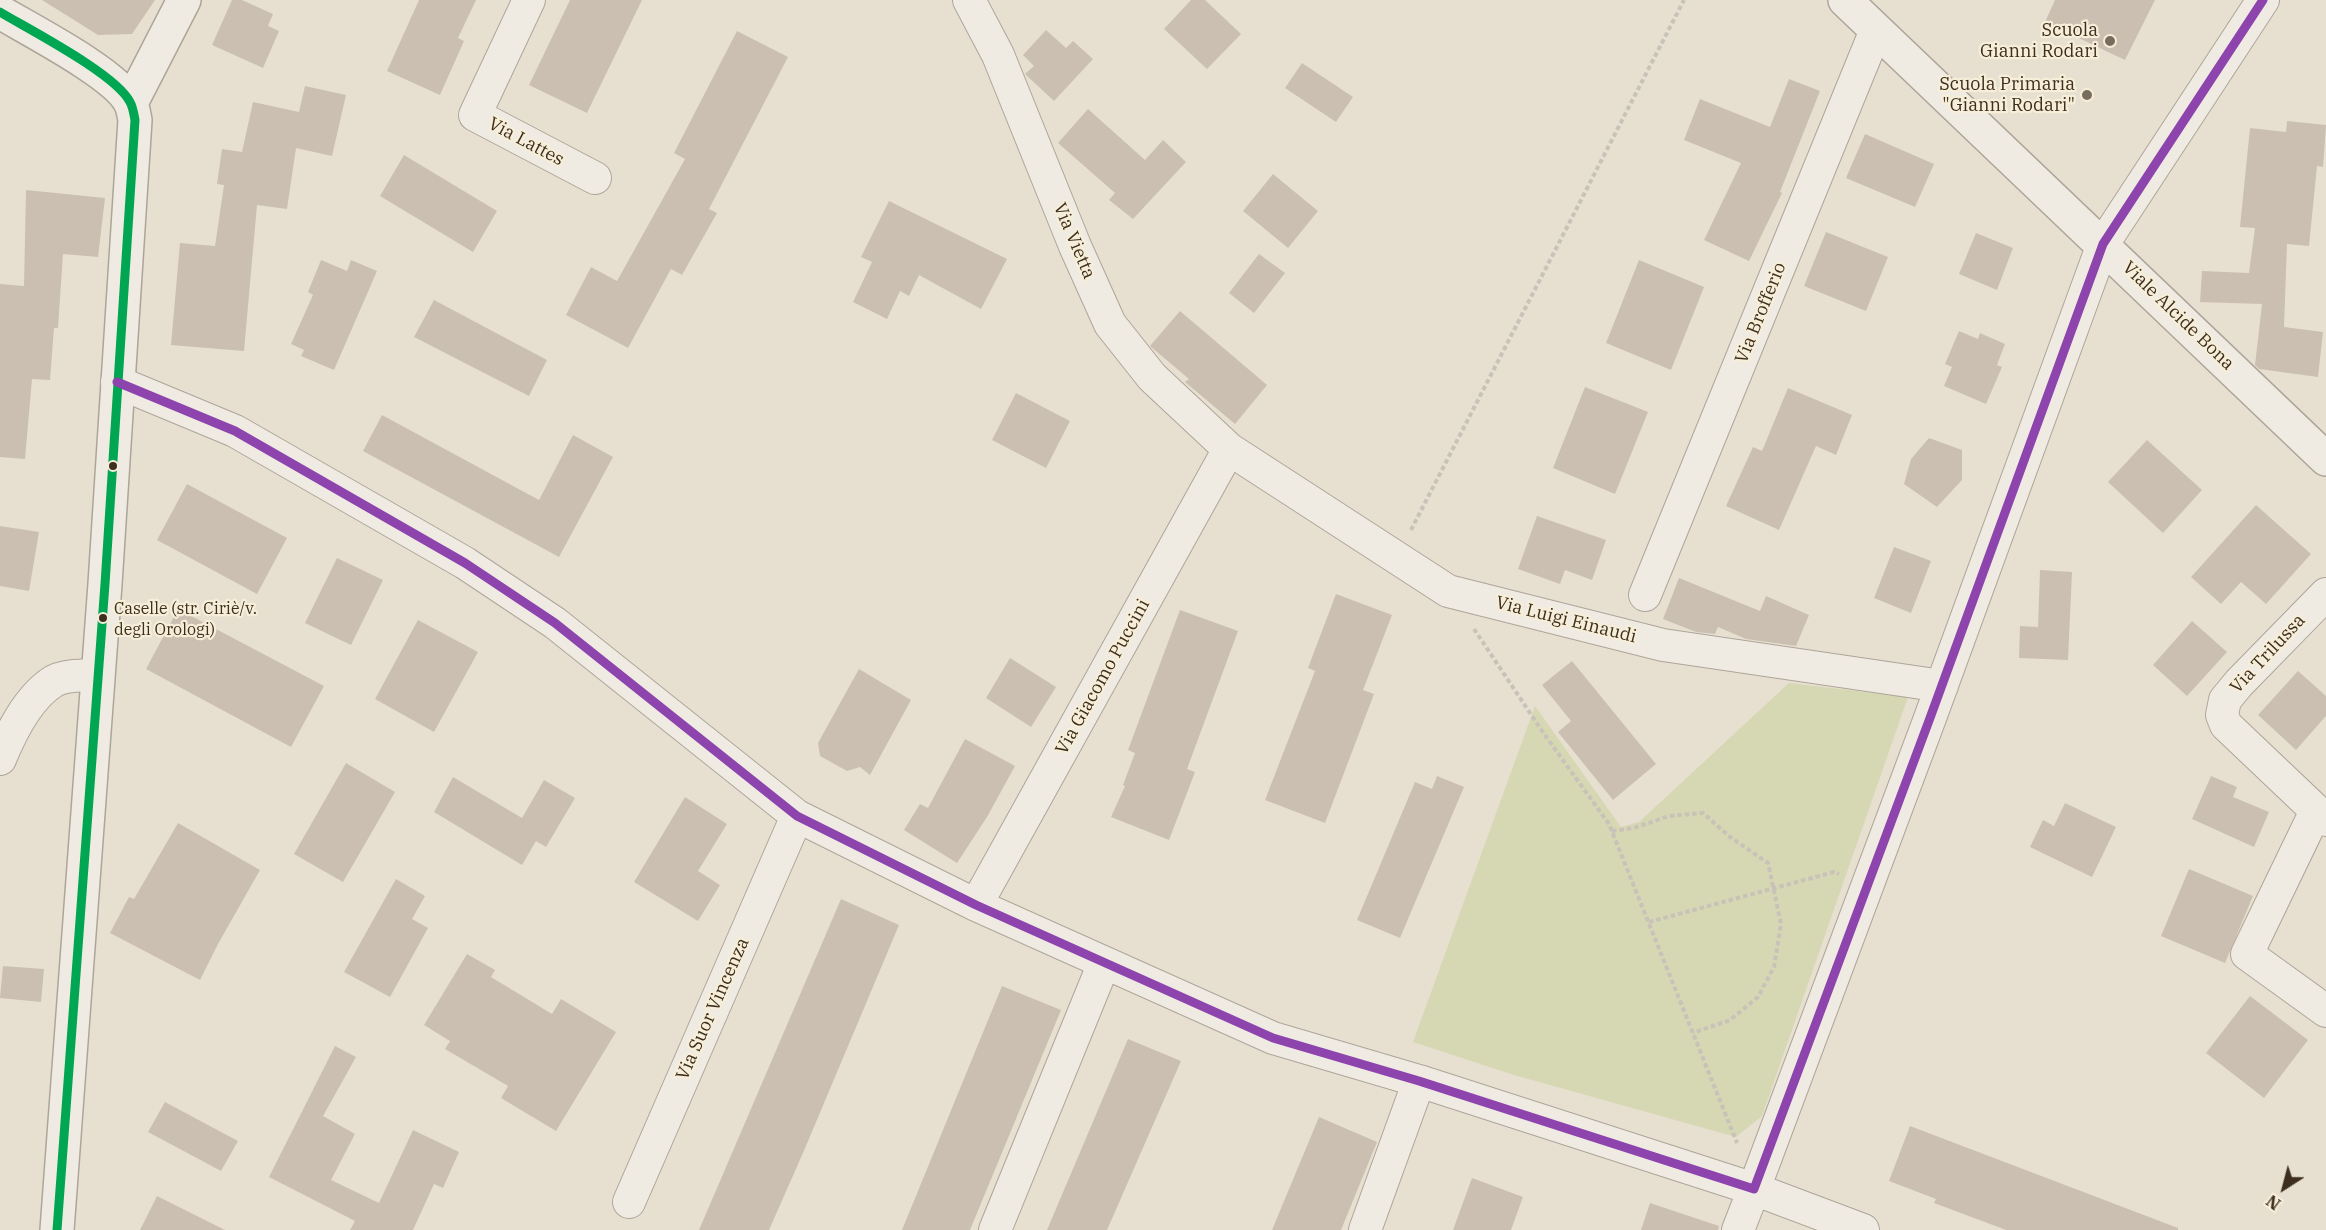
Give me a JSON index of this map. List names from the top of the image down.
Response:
{
  "streets": {
    "street": [
      "Via Lattes",
      "Via Vietta",
      "Via Brofferio",
      "Viale Alcide Bona",
      "Via Luigi Einaudi",
      "Via Trilussa",
      "Via Giacomo Puccini",
      "Via Suor Vincenza"
    ]
  },
  "crossings": [
    ["Via Vietta", "Via Luigi Einaudi"],
    ["Via Vietta", "Via Giacomo Puccini"],
    ["Via Brofferio", "Viale Alcide Bona"],
    ["Via Luigi Einaudi", "Via Giacomo Puccini"]
  ],
  "places": ["Scuola Gianni Rodari", "Scuola Primaria \"Gianni Rodari\"", "Caselle (str. Ciriè/v. degli Orologi)"],
  "north": "bottom left"
}
